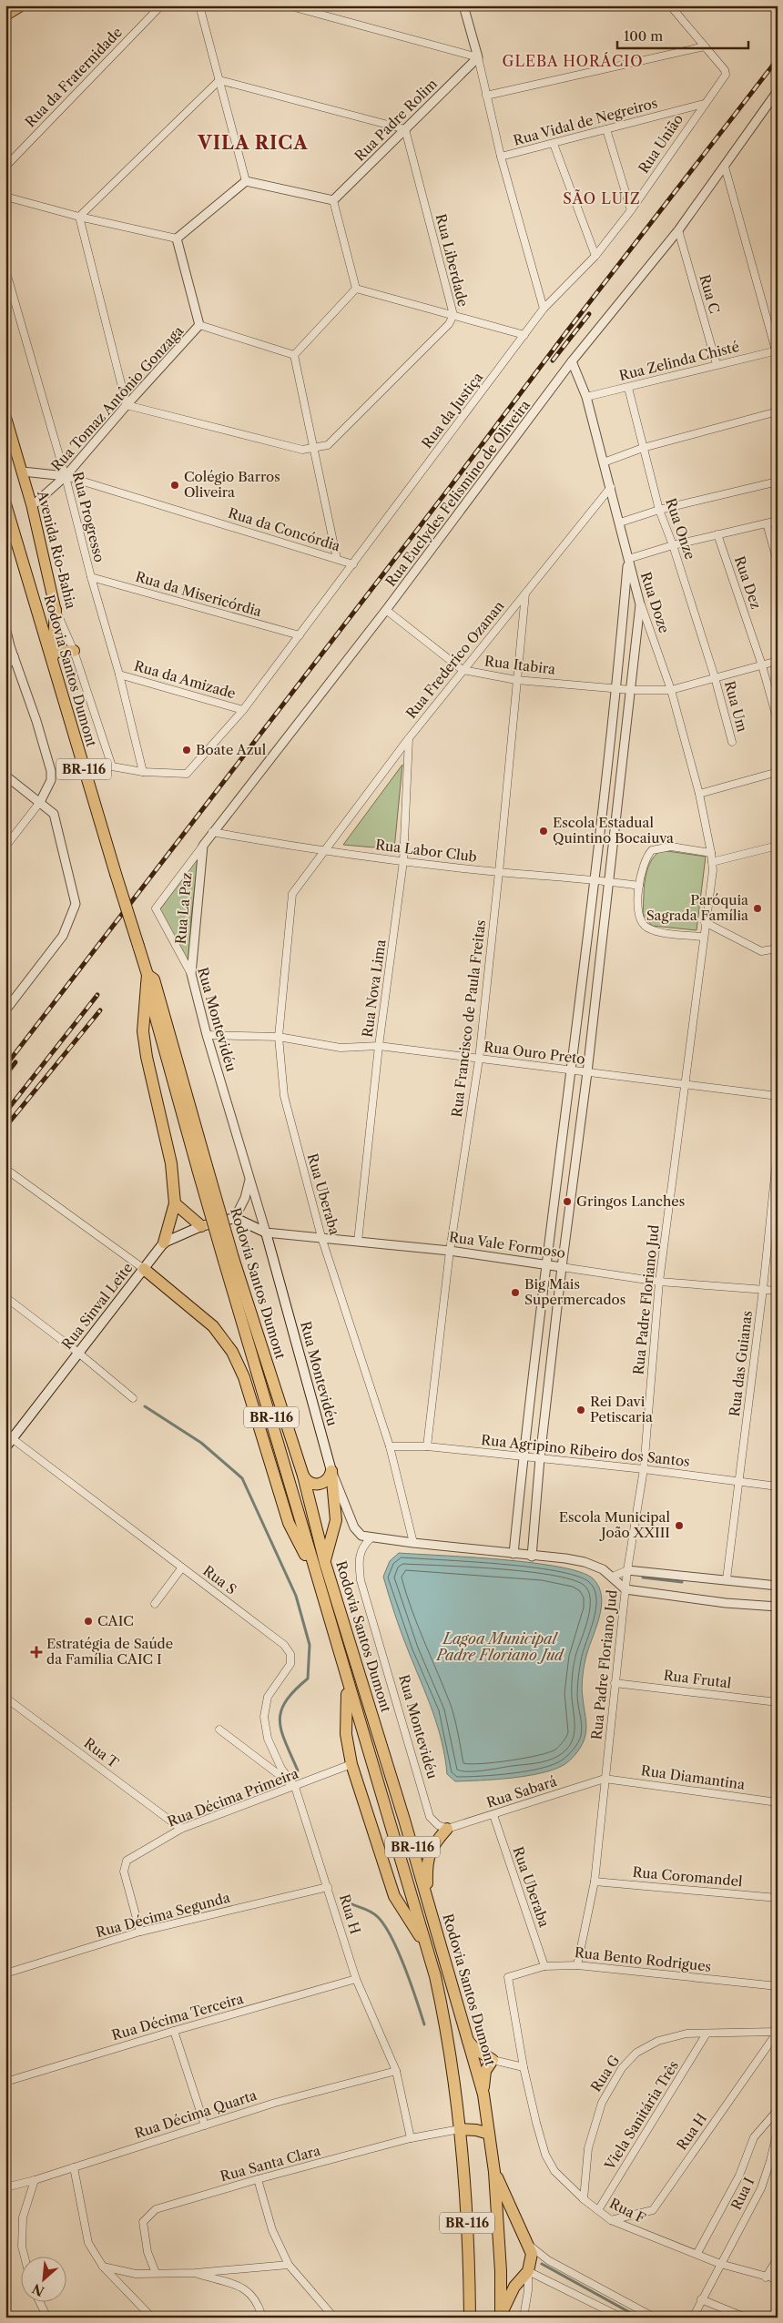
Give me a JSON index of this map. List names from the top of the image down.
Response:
{
  "streets": {
    "highway": ["Rodovia Santos Dumont", "BR-116"],
    "main road": [
      "Avenida Rio-Bahia",
      "Rua Montevidéu",
      "Rua Vale Formoso",
      "Rua Sinval Leite"
    ],
    "street": [
      "Rua da Fraternidade",
      "Rua Padre Rolim",
      "Rua Vidal de Negreiros",
      "Rua União",
      "Rua Liberdade",
      "Rua C",
      "Rua Zelinda Chisté",
      "Rua Tomaz Antônio Gonzaga",
      "Rua da Justiça",
      "Rua Euclydes Felismino de Oliveira",
      "Rua Progresso",
      "Rua Onze",
      "Rua da Concórdia",
      "Rua Dez",
      "Rua da Misericórdia",
      "Rua Doze",
      "Rua Frederico Ozanan",
      "Rua Itabira",
      "Rua da Amizade",
      "Rua Um",
      "Rua Labor Club",
      "Rua La Paz",
      "Rua Nova Lima",
      "Rua Francisco de Paula Freitas",
      "Rua Ouro Preto",
      "Rua Uberaba",
      "Rua Padre Floriano Jud",
      "Rua das Guianas",
      "Rua Agripino Ribeiro dos Santos",
      "Rua S",
      "Rua Frutal",
      "Rua T",
      "Rua Diamantina",
      "Rua Sabará",
      "Rua Décima Primeira",
      "Rua Coromandel",
      "Rua H",
      "Rua Décima Segunda",
      "Rua Bento Rodrigues",
      "Rua Décima Terceira",
      "Rua G",
      "Rua Décima Quarta",
      "Viela Sanitária Três",
      "Rua Santa Clara",
      "Rua I",
      "Rua F"
    ]
  },
  "crossings": [
    ["Rua Padre Rolim", "Rua Liberdade"],
    ["Rua Vidal de Negreiros", "Rua União"],
    ["Rua União", "Rua da Justiça"],
    ["Rua Liberdade", "Rua Tomaz Antônio Gonzaga"],
    ["Rua C", "Rua Zelinda Chisté"],
    ["Rua C", "Rua Euclydes Felismino de Oliveira"],
    ["Rua Zelinda Chisté", "Rua Onze"],
    ["Rua Zelinda Chisté", "Rua Doze"],
    ["Rua Tomaz Antônio Gonzaga", "Rua Progresso"],
    ["Rua Tomaz Antônio Gonzaga", "Rua da Concórdia"],
    ["Rua Tomaz Antônio Gonzaga", "Avenida Rio-Bahia"],
    ["Rua da Justiça", "Rua Progresso"],
    ["Rua da Justiça", "Rua da Concórdia"],
    ["Rua da Justiça", "Avenida Rio-Bahia"],
    ["Rua da Justiça", "Rua da Misericórdia"],
    ["Rua da Justiça", "Rua da Amizade"],
    ["Rua Euclydes Felismino de Oliveira", "Rua Doze"],
    ["Rua Euclydes Felismino de Oliveira", "Rua Itabira"],
    ["Rua Euclydes Felismino de Oliveira", "Rua Labor Club"],
    ["Rua Euclydes Felismino de Oliveira", "Rua La Paz"],
    ["Rua Euclydes Felismino de Oliveira", "Rua Montevidéu"],
    ["Rua Progresso", "Rua da Concórdia"],
    ["Rua Progresso", "Avenida Rio-Bahia"],
    ["Rua Progresso", "Rua da Misericórdia"],
    ["Rua Progresso", "Rua da Amizade"],
    ["Rua Onze", "Rua Itabira"],
    ["Rua Onze", "Rua Um"],
    ["Rua da Concórdia", "Avenida Rio-Bahia"],
    ["Rua Dez", "Rua Itabira"],
    ["Rua Doze", "Rua Frederico Ozanan"],
    ["Rua Doze", "Rua Itabira"],
    ["Rua Doze", "Rua Padre Floriano Jud"],
    ["Rua Frederico Ozanan", "Rua Itabira"],
    ["Rua Frederico Ozanan", "Rua Labor Club"],
    ["Rua Frederico Ozanan", "Rua Nova Lima"],
    ["Rua Frederico Ozanan", "Rua Francisco de Paula Freitas"],
    ["Rua Frederico Ozanan", "Rua Uberaba"],
    ["Rua Itabira", "Rua Um"],
    ["Rua Itabira", "Rua Francisco de Paula Freitas"],
    ["Rodovia Santos Dumont", "Rua Santa Clara"],
    ["Rua Labor Club", "Rua Nova Lima"],
    ["Rua Labor Club", "Rua Francisco de Paula Freitas"],
    ["Rua Labor Club", "Rua Uberaba"],
    ["Rua La Paz", "Rua Montevidéu"],
    ["Rua Nova Lima", "Rua Ouro Preto"],
    ["Rua Nova Lima", "Rua Vale Formoso"],
    ["Rua Francisco de Paula Freitas", "Rua Ouro Preto"],
    ["Rua Francisco de Paula Freitas", "Rua Vale Formoso"],
    ["Rua Francisco de Paula Freitas", "Rua Agripino Ribeiro dos Santos"],
    ["Rua Montevidéu", "Rua Ouro Preto"],
    ["Rua Montevidéu", "Rua Vale Formoso"],
    ["Rua Montevidéu", "Rua Sabará"],
    ["Rua Ouro Preto", "Rua Uberaba"],
    ["Rua Ouro Preto", "Rua Padre Floriano Jud"],
    ["Rua Uberaba", "Rua Vale Formoso"],
    ["Rua Uberaba", "Rua Agripino Ribeiro dos Santos"],
    ["Rua Uberaba", "Rua Sabará"],
    ["Rua Uberaba", "Rua Bento Rodrigues"],
    ["Rua Vale Formoso", "Rua Padre Floriano Jud"],
    ["Rua Vale Formoso", "Rua Sinval Leite"],
    ["Rua Vale Formoso", "Rua das Guianas"],
    ["Rua Padre Floriano Jud", "Rua Agripino Ribeiro dos Santos"],
    ["Rua Padre Floriano Jud", "Rua Frutal"],
    ["Rua Padre Floriano Jud", "Rua Diamantina"],
    ["Rua Padre Floriano Jud", "Rua Sabará"],
    ["Rua Padre Floriano Jud", "Rua Coromandel"],
    ["Rua Padre Floriano Jud", "Rua Bento Rodrigues"],
    ["Rua Sinval Leite", "Rua S"],
    ["Rua das Guianas", "Rua Agripino Ribeiro dos Santos"],
    ["Rua S", "Rua Décima Primeira"],
    ["Rua S", "Rua H"],
    ["Rua T", "Rua Décima Primeira"],
    ["Rua Diamantina", "Rua Sabará"],
    ["Rua Décima Primeira", "Rua H"],
    ["Rua Décima Primeira", "Rua Décima Segunda"],
    ["Rua H", "Rua Décima Segunda"],
    ["Rua H", "Rua Décima Terceira"],
    ["Rua H", "Rua G"],
    ["Rua H", "Rua Décima Quarta"],
    ["Rua H", "Rua Santa Clara"],
    ["Rua H", "Rua F"],
    ["Rua Bento Rodrigues", "Rua F"],
    ["Rua G", "Viela Sanitária Três"],
    ["Rua G", "Rua F"],
    ["Viela Sanitária Três", "Rua F"],
    ["Rua I", "Rua F"]
  ],
  "districts": ["GLEBA HORÁCIO", "VILA RICA", "SÃO LUIZ"],
  "water": ["Lagoa Municipal Padre Floriano Jud"],
  "places": {
    "other": [
      "Colégio Barros Oliveira",
      "Boate Azul",
      "Escola Estadual Quintino Bocaiuva",
      "Paróquia Sagrada Família",
      "Gringos Lanches",
      "Big Mais Supermercados",
      "Rei Davi Petiscaria",
      "Escola Municipal João XXIII",
      "CAIC"
    ],
    "health": ["Estratégia de Saúde da Família CAIC I"]
  },
  "scale_bar": "100 m",
  "north": "bottom left"
}
